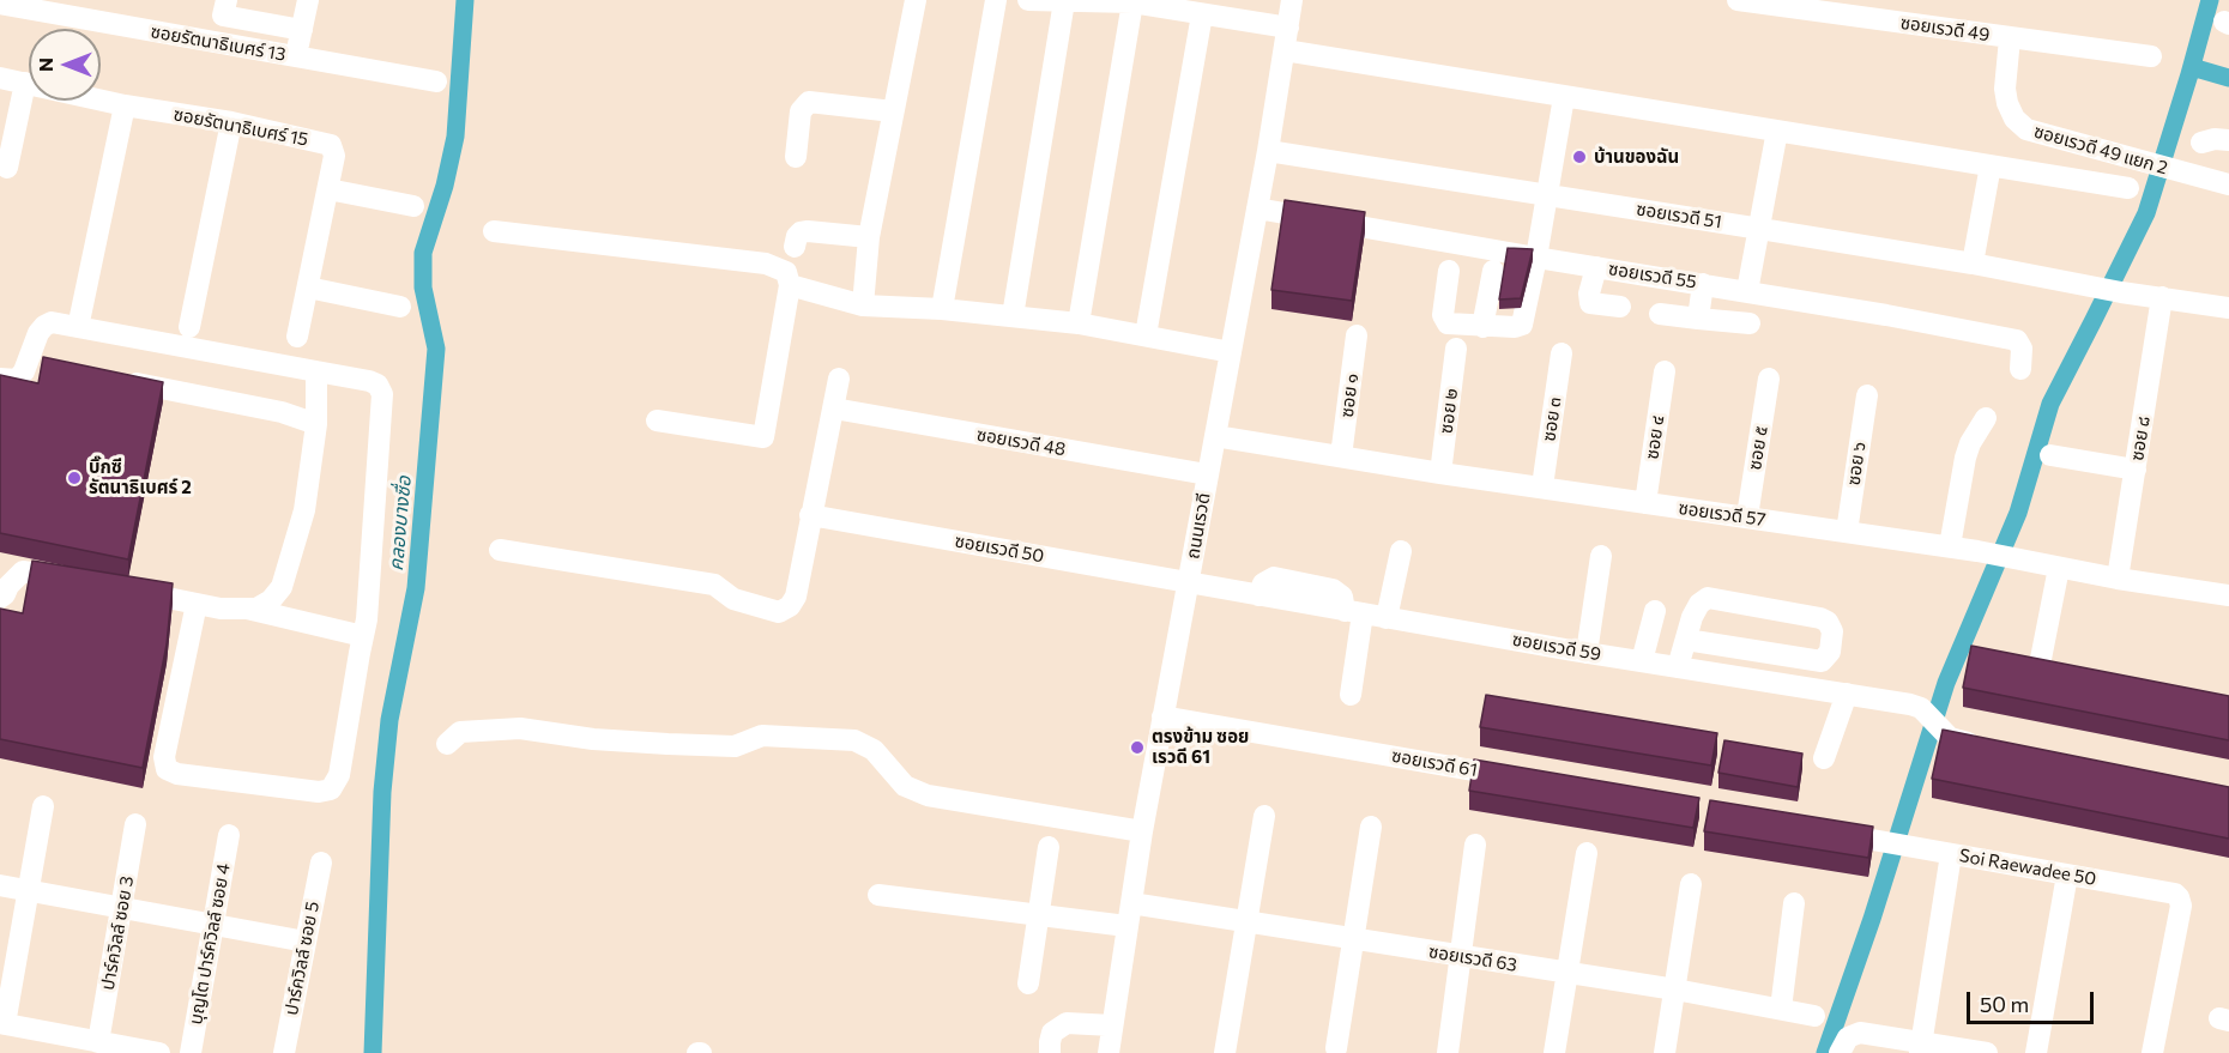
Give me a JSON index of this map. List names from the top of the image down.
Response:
{
  "streets": {
    "street": [
      "ซอยเรวดี 49",
      "ซอยรัตนาธิเบศร์ 13",
      "ซอยรัตนาธิเบศร์ 15",
      "ซอยเรวดี 49 แยก 2",
      "ซอยเรวดี 51",
      "ซอยเรวดี 55",
      "ซอย ๑",
      "ซอย ๒",
      "ซอย ๓",
      "ซอย ๔",
      "ซอย ๘",
      "ซอยเรวดี 48",
      "ซอย ๕",
      "ซอย ๖",
      "ซอยเรวดี 57",
      "ถนนเรวดี",
      "ซอยเรวดี 50",
      "ซอยเรวดี 59",
      "ซอยเรวดี 61",
      "Soi Raewadee 50",
      "ปาร์ควิลล์ ซอย 3",
      "บุญโต ปาร์ควิลล์ ซอย 4",
      "ปาร์ควิลล์ ซอย 5",
      "ซอยเรวดี 63"
    ]
  },
  "crossings": [
    ["ซอยเรวดี 49", "ซอยเรวดี 49 แยก 2"],
    ["ซอยเรวดี 51", "ซอย ๘"],
    ["ซอยเรวดี 51", "ถนนเรวดี"],
    ["ซอยเรวดี 55", "ถนนเรวดี"],
    ["ซอย ๑", "ซอยเรวดี 57"],
    ["ซอย ๒", "ซอยเรวดี 57"],
    ["ซอย ๓", "ซอยเรวดี 57"],
    ["ซอย ๔", "ซอยเรวดี 57"],
    ["ซอย ๘", "ซอยเรวดี 57"],
    ["ซอยเรวดี 48", "ถนนเรวดี"],
    ["ซอย ๕", "ซอยเรวดี 57"],
    ["ซอย ๖", "ซอยเรวดี 57"],
    ["ซอยเรวดี 57", "ถนนเรวดี"],
    ["ถนนเรวดี", "ซอยเรวดี 50"],
    ["ถนนเรวดี", "ซอยเรวดี 59"],
    ["ถนนเรวดี", "ซอยเรวดี 61"],
    ["ถนนเรวดี", "ซอยเรวดี 63"],
    ["ซอยเรวดี 50", "ซอยเรวดี 59"]
  ],
  "water": ["คลองบางซื่อ"],
  "places": ["บ้านของฉัน", "บิ๊กซี รัตนาธิเบศร์ 2", "ตรงข้าม ซอย เรวดี 61"],
  "scale_bar": "50 m",
  "north": "left"
}
